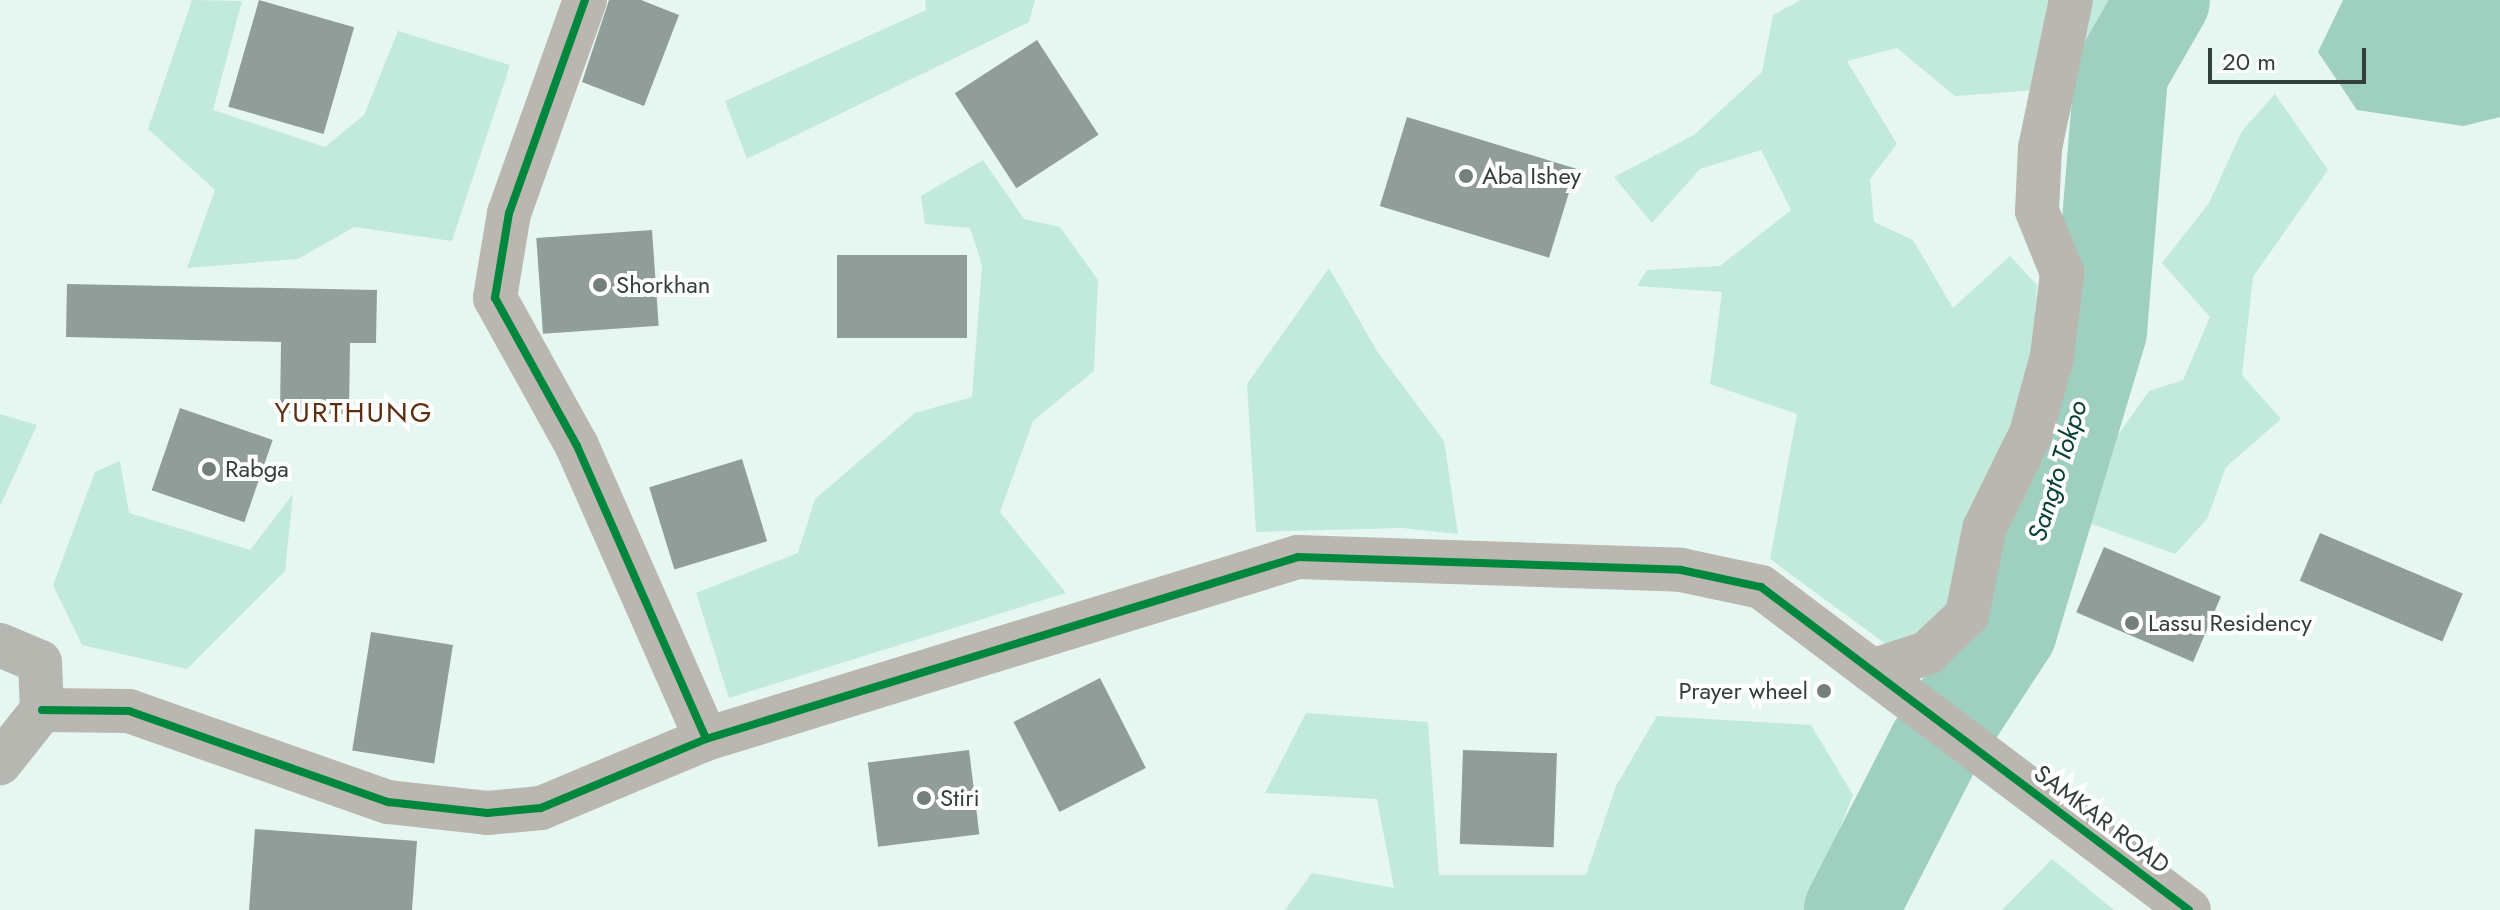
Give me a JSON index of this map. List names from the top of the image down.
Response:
{
  "streets": {
    "street": ["SAMKAR ROAD"]
  },
  "districts": ["YURTHUNG"],
  "water": ["Sangto Tokpo"],
  "places": [
    "Aba Ishey",
    "Shorkhan",
    "Rabga",
    "Lassu Residency",
    "Prayer wheel",
    "Stiri"
  ],
  "scale_bar": "20 m"
}
